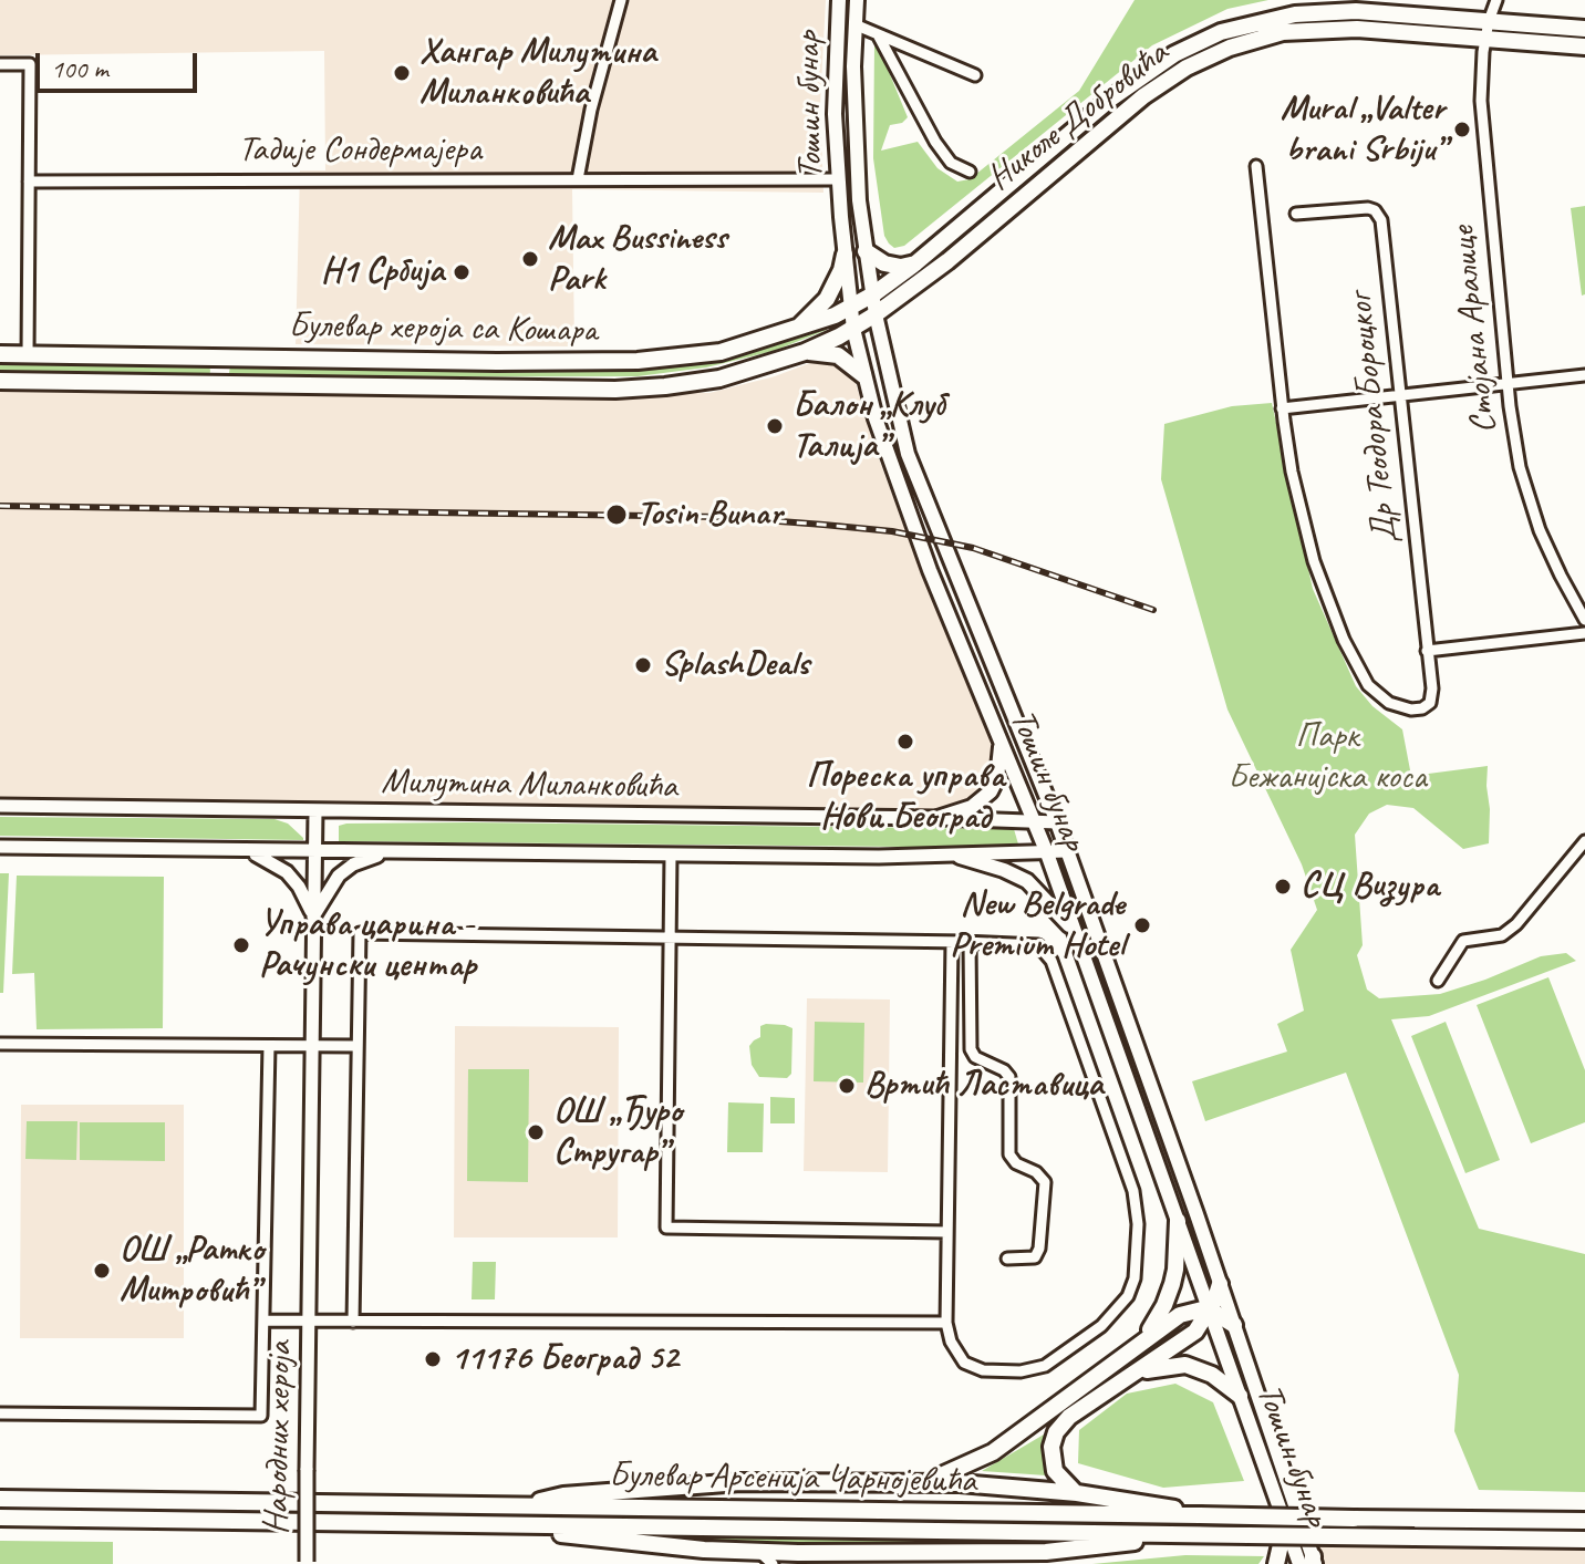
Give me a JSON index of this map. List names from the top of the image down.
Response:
{
  "streets": {
    "main road": [
      "Тошин бунар",
      "Николе Добровића",
      "Булевар хероја са Кошара",
      "Булевар Арсенија Чарнојевића"
    ],
    "street": [
      "Тадије Сондермајера",
      "Стојана Аралице",
      "Др Теодора Бороцког",
      "Милутина Миланковића",
      "Народних хероја"
    ]
  },
  "crossings": [
    ["Тошин бунар", "Николе Добровића"],
    ["Тошин бунар", "Тадије Сондермајера"],
    ["Тошин бунар", "Булевар хероја са Кошара"],
    ["Тошин бунар", "Милутина Миланковића"],
    ["Николе Добровића", "Булевар хероја са Кошара"],
    ["Николе Добровића", "Стојана Аралице"],
    ["Милутина Миланковића", "Народних хероја"]
  ],
  "parks": ["Парк Бежанијска коса"],
  "places": [
    "Хангар Милутина Миланковића",
    "Mural „Valter brani Srbiju”",
    "Max Bussiness Park",
    "Н1 Србија",
    "Балон „Клуб Талија”",
    "Tosin Bunar",
    "SplashDeals",
    "Пореска управа Нови Београд",
    "СЦ Визура",
    "New Belgrade Premium Hotel",
    "Управа царина - Рачунски центар",
    "Вртић Ластавица",
    "ОШ „Ђуро Стругар”",
    "ОШ „Ратко Митровић”",
    "11176 Београд 52"
  ],
  "scale_bar": "100 m"
}
